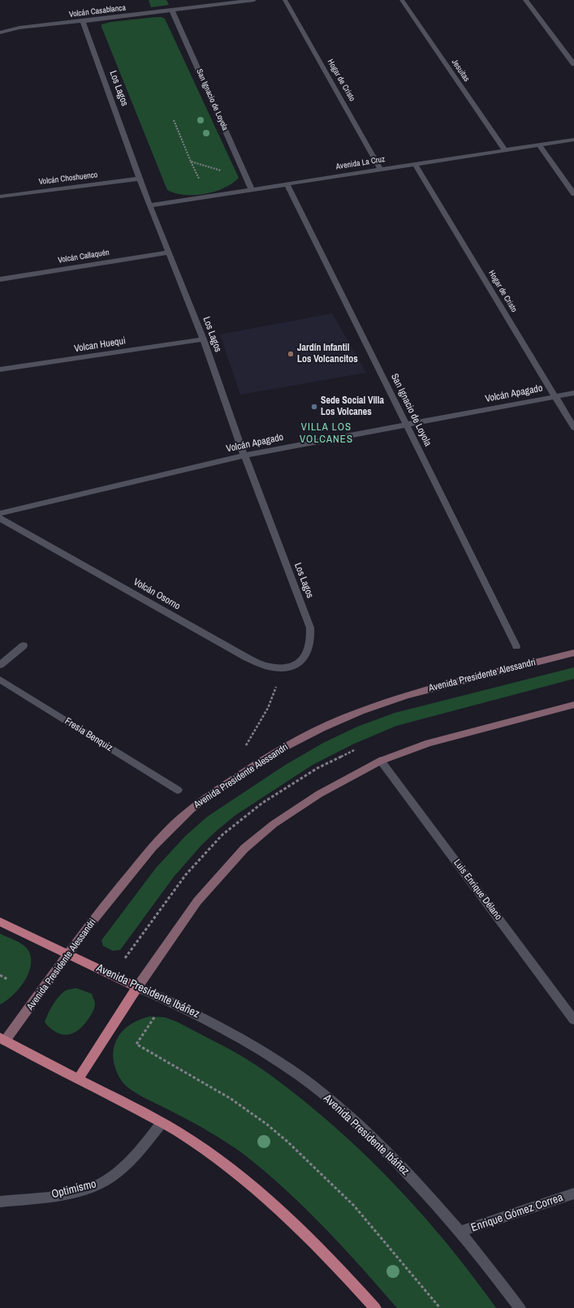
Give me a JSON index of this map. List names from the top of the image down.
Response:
{
  "streets": {
    "main road": ["Avenida Presidente Alessandri", "Avenida Presidente Ibáñez"],
    "street": [
      "Volcán Casablanca",
      "Jesuitas",
      "Hogar de Cristo",
      "Los Lagos",
      "San Ignacio de Loyola",
      "Avenida La Cruz",
      "Volcán Choshuenco",
      "Volcán Callaquén",
      "Volcan Huequi",
      "Volcán Apagado",
      "Volcán Osorno",
      "Fresia Benquiz",
      "Luis Enrique Délano",
      "Optimismo",
      "Enrique Gómez Correa"
    ]
  },
  "crossings": [
    ["Volcán Casablanca", "Los Lagos"],
    ["Volcán Casablanca", "San Ignacio de Loyola"],
    ["Jesuitas", "Avenida La Cruz"],
    ["Hogar de Cristo", "Avenida La Cruz"],
    ["Hogar de Cristo", "Volcán Apagado"],
    ["Los Lagos", "Avenida La Cruz"],
    ["Los Lagos", "Volcán Choshuenco"],
    ["Los Lagos", "Volcán Callaquén"],
    ["Los Lagos", "Volcan Huequi"],
    ["Los Lagos", "Volcán Apagado"],
    ["Los Lagos", "Volcán Osorno"],
    ["San Ignacio de Loyola", "Avenida La Cruz"],
    ["San Ignacio de Loyola", "Volcán Apagado"],
    ["Avenida Presidente Alessandri", "Avenida Presidente Ibáñez"],
    ["Avenida Presidente Ibáñez", "Enrique Gómez Correa"]
  ],
  "districts": ["VILLA LOS VOLCANES"],
  "places": ["Jardín Infantil Los Volcancitos", "Sede Social Villa Los Volcanes"]
}
